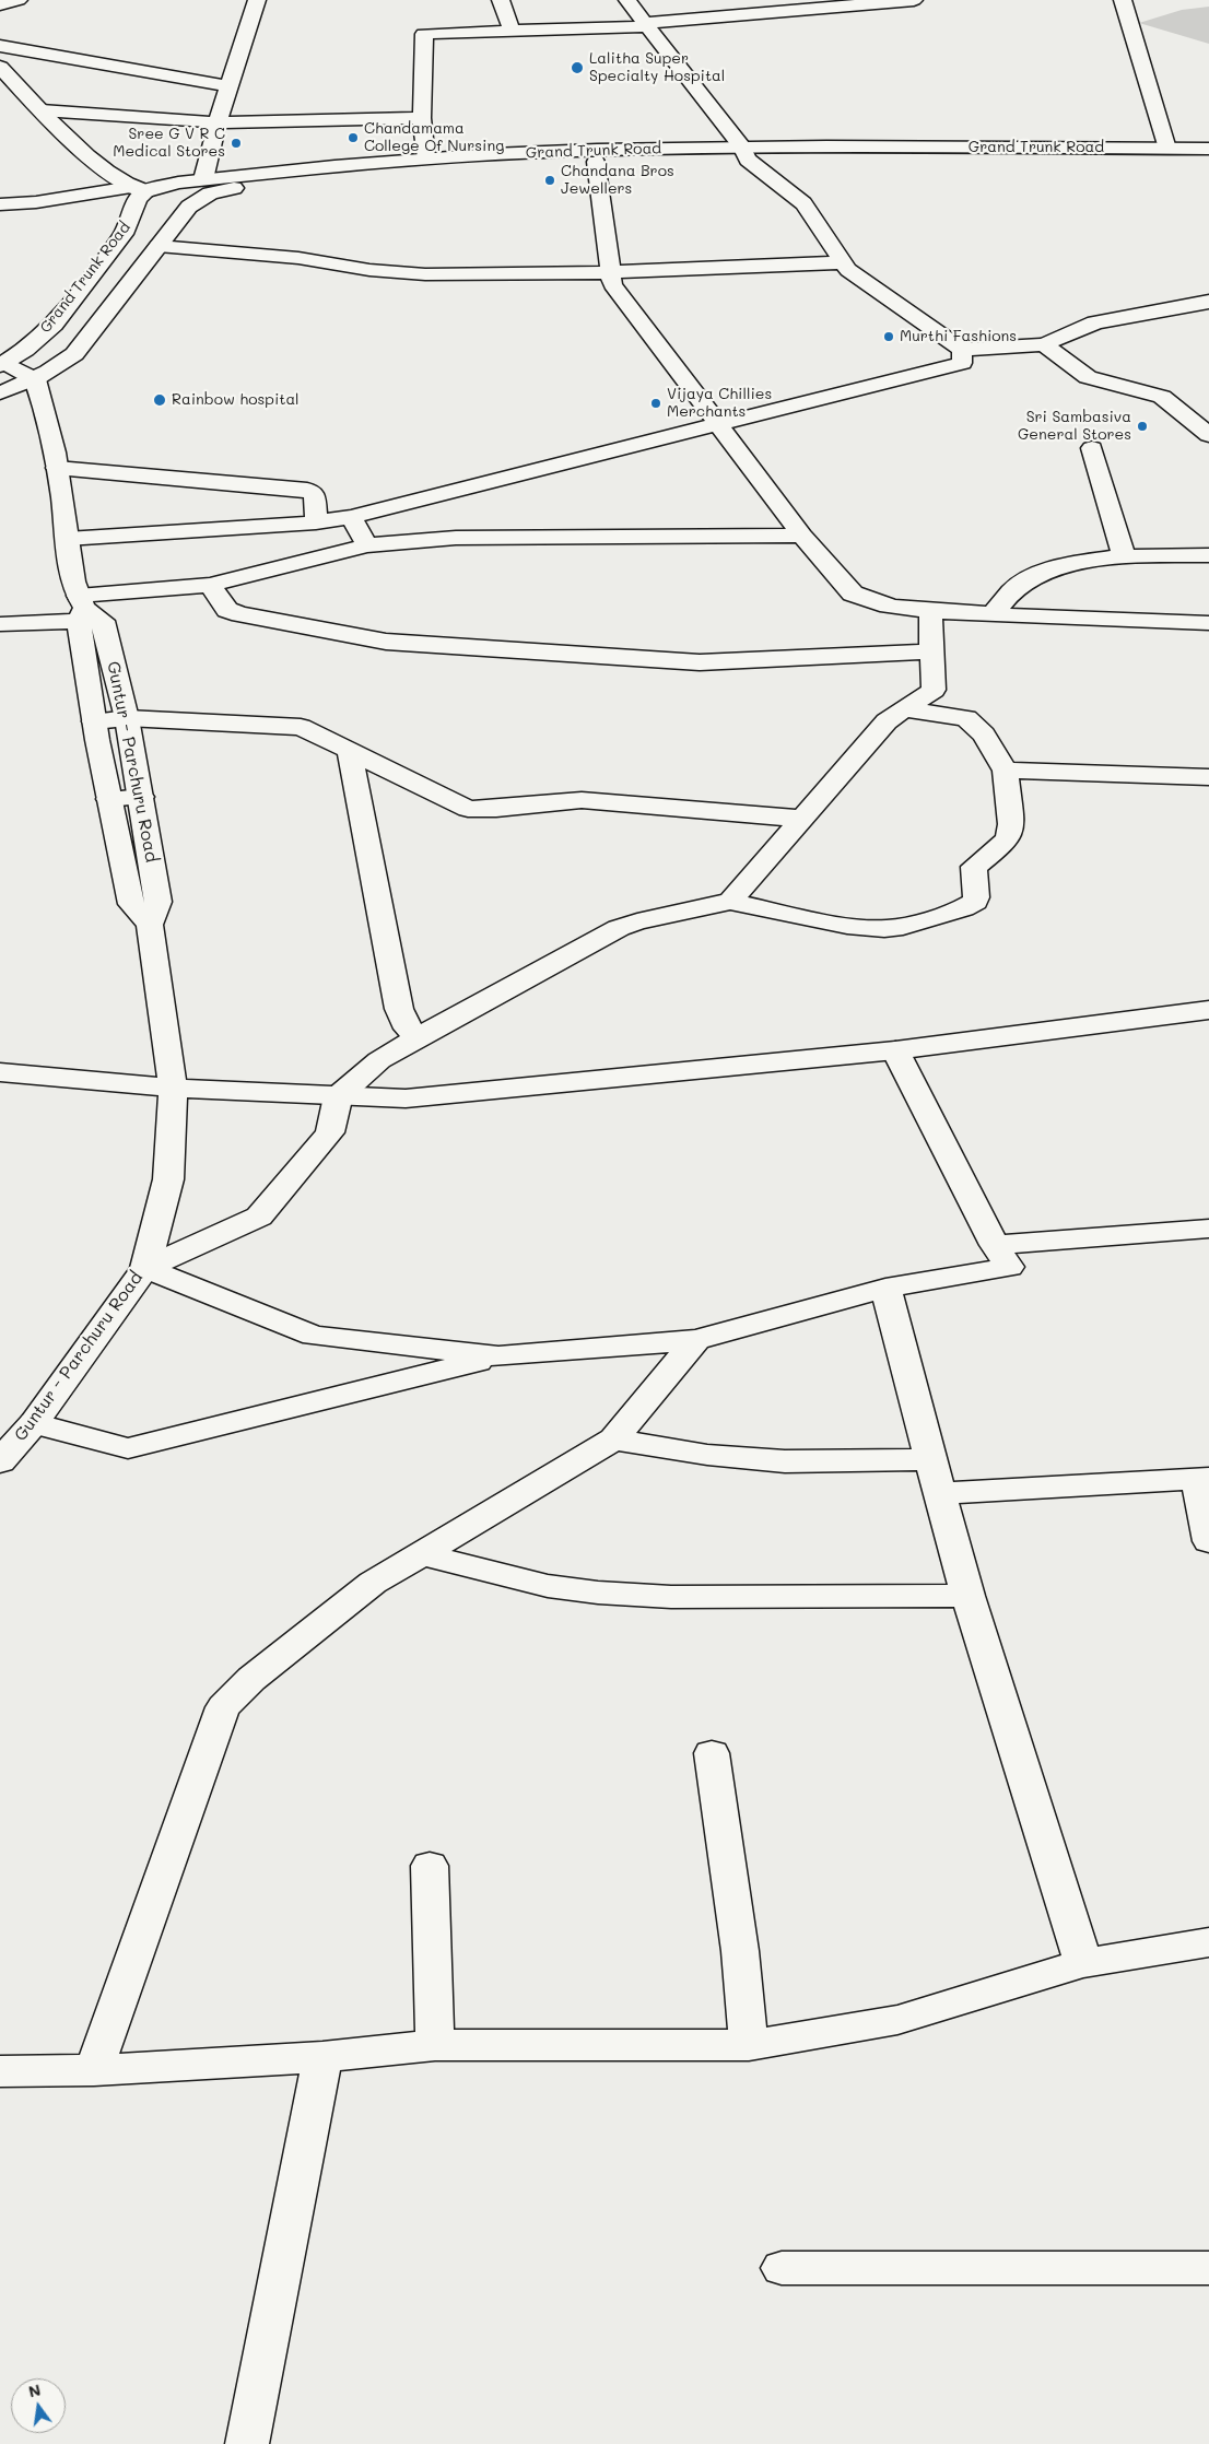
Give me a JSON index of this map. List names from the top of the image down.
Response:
{
  "streets": {
    "street": ["Grand Trunk Road", "Guntur - Parchuru Road"]
  },
  "crossings": [
    ["Grand Trunk Road", "Guntur - Parchuru Road"]
  ],
  "places": [
    "Lalitha Super Specialty Hospital",
    "Chandamama College Of Nursing",
    "Sree G V R C Medical Stores",
    "Chandana Bros Jewellers",
    "Murthi Fashions",
    "Rainbow hospital",
    "Vijaya Chillies Merchants",
    "Sri Sambasiva General Stores"
  ],
  "north": "top"
}
